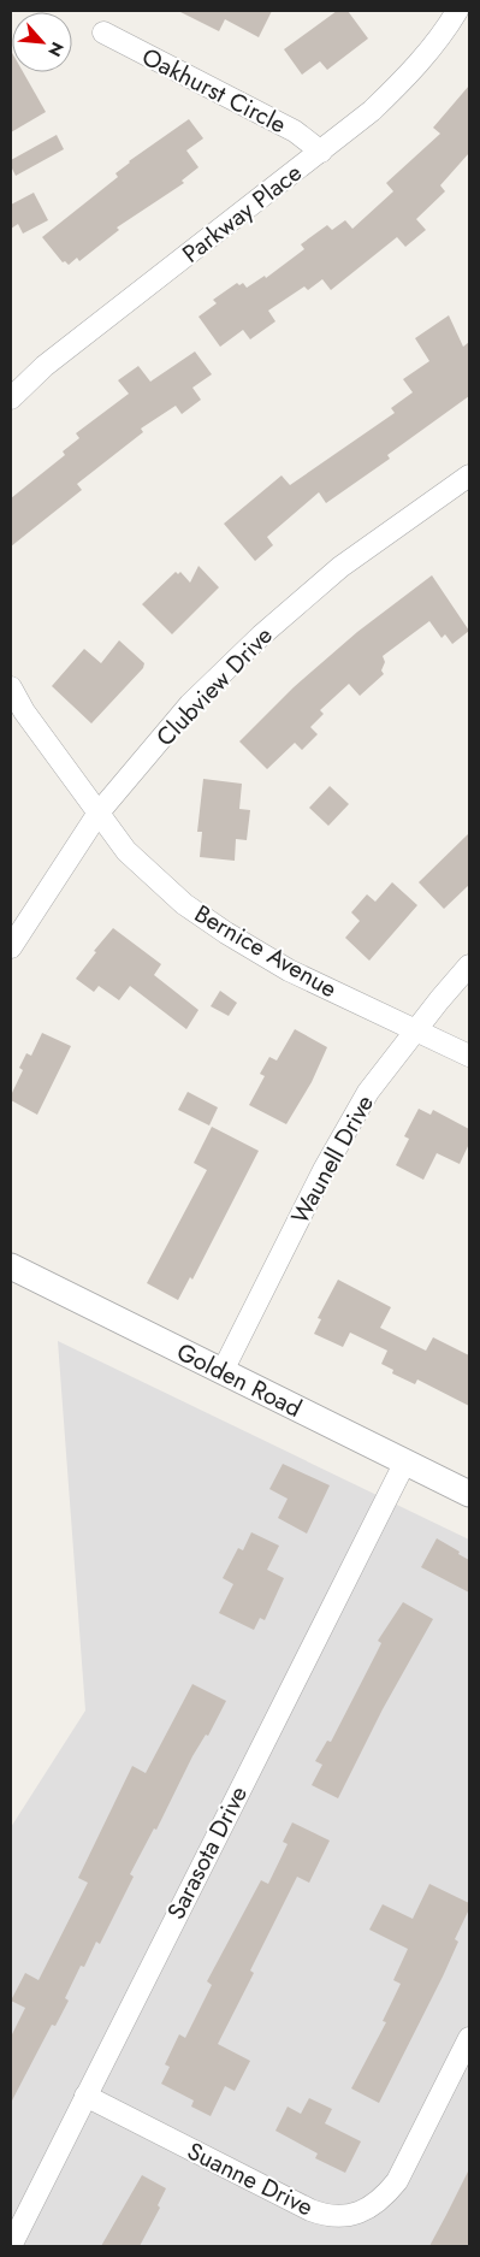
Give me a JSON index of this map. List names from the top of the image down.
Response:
{
  "streets": {
    "street": [
      "Oakhurst Circle",
      "Parkway Place",
      "Clubview Drive",
      "Bernice Avenue",
      "Waunell Drive",
      "Golden Road",
      "Sarasota Drive",
      "Suanne Drive"
    ]
  },
  "crossings": [
    ["Oakhurst Circle", "Parkway Place"],
    ["Clubview Drive", "Bernice Avenue"],
    ["Bernice Avenue", "Waunell Drive"],
    ["Waunell Drive", "Golden Road"],
    ["Golden Road", "Sarasota Drive"],
    ["Sarasota Drive", "Suanne Drive"]
  ],
  "north": "bottom right"
}
